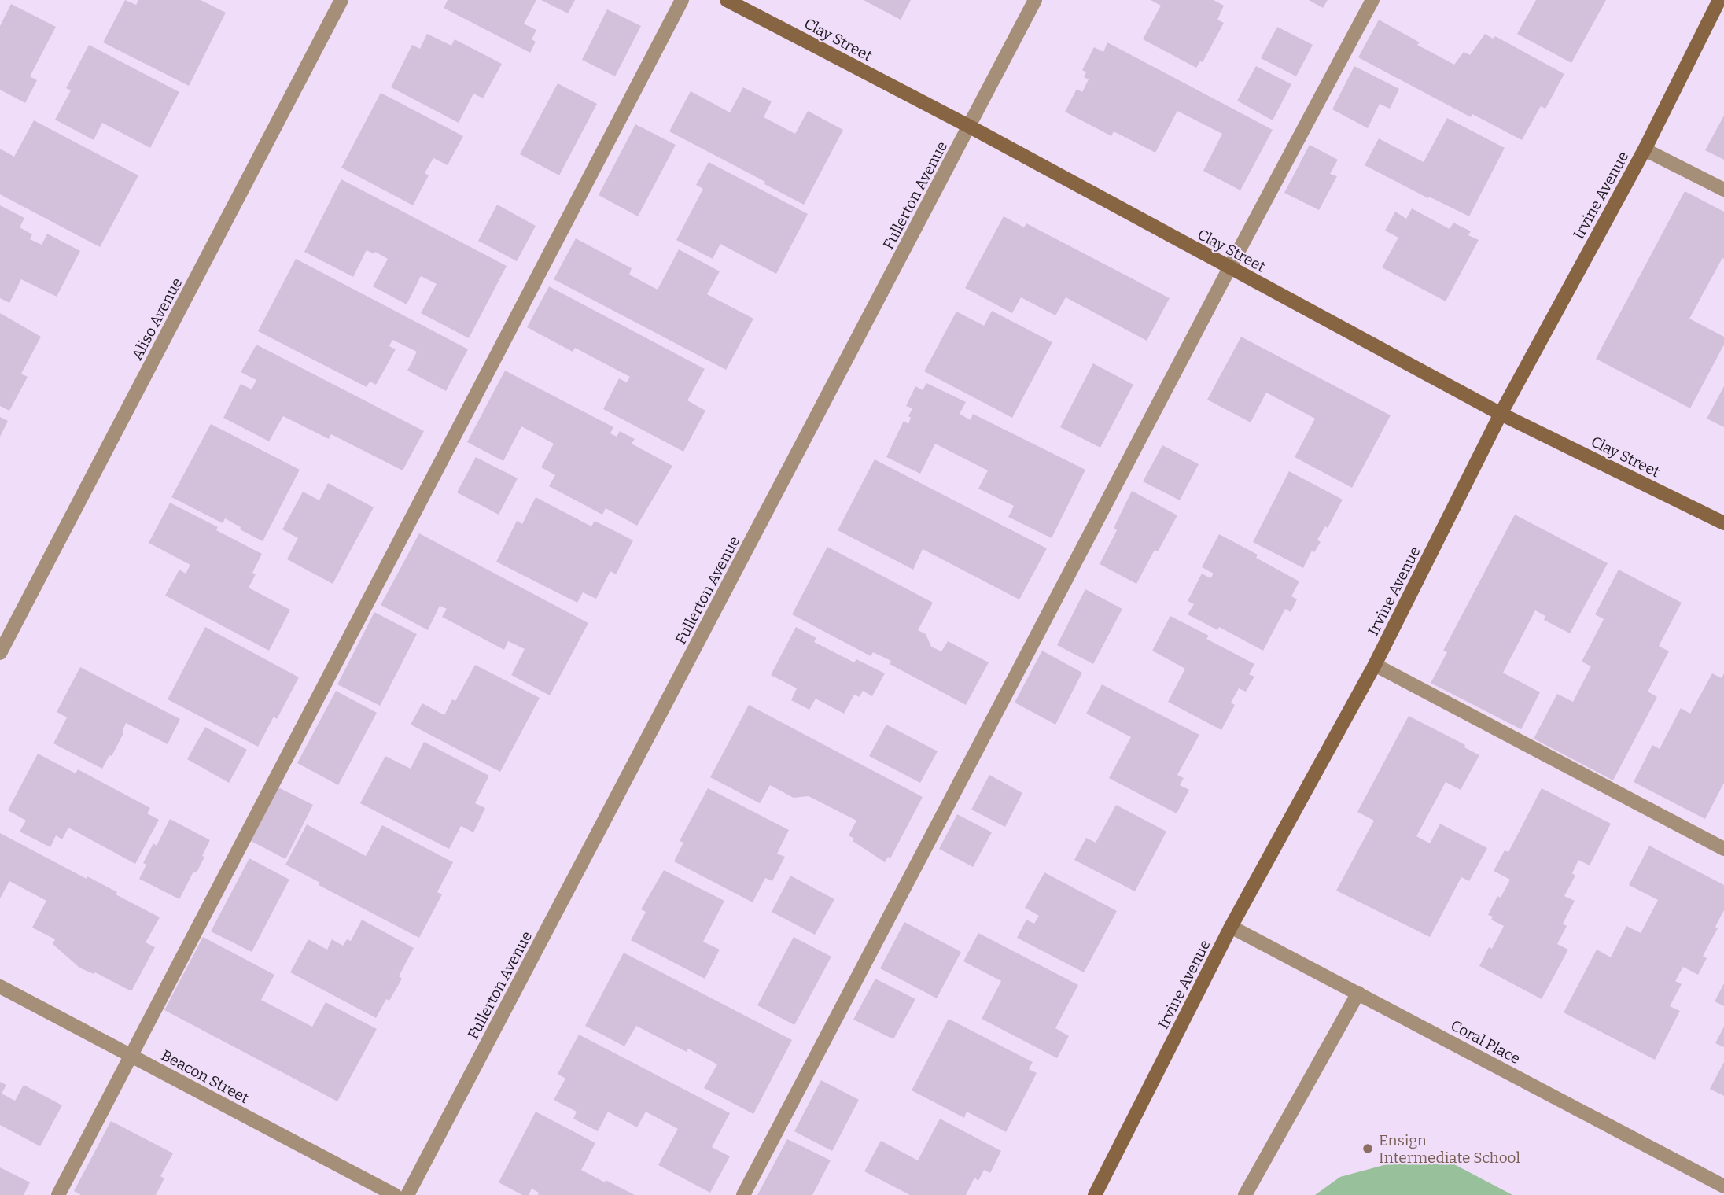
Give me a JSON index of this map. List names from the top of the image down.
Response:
{
  "streets": {
    "main road": ["Clay Street", "Irvine Avenue"],
    "street": [
      "Fullerton Avenue",
      "Aliso Avenue",
      "Coral Place",
      "Beacon Street"
    ]
  },
  "crossings": [
    ["Clay Street", "Fullerton Avenue"],
    ["Clay Street", "Irvine Avenue"],
    ["Irvine Avenue", "Coral Place"]
  ],
  "places": ["Ensign Intermediate School"]
}
